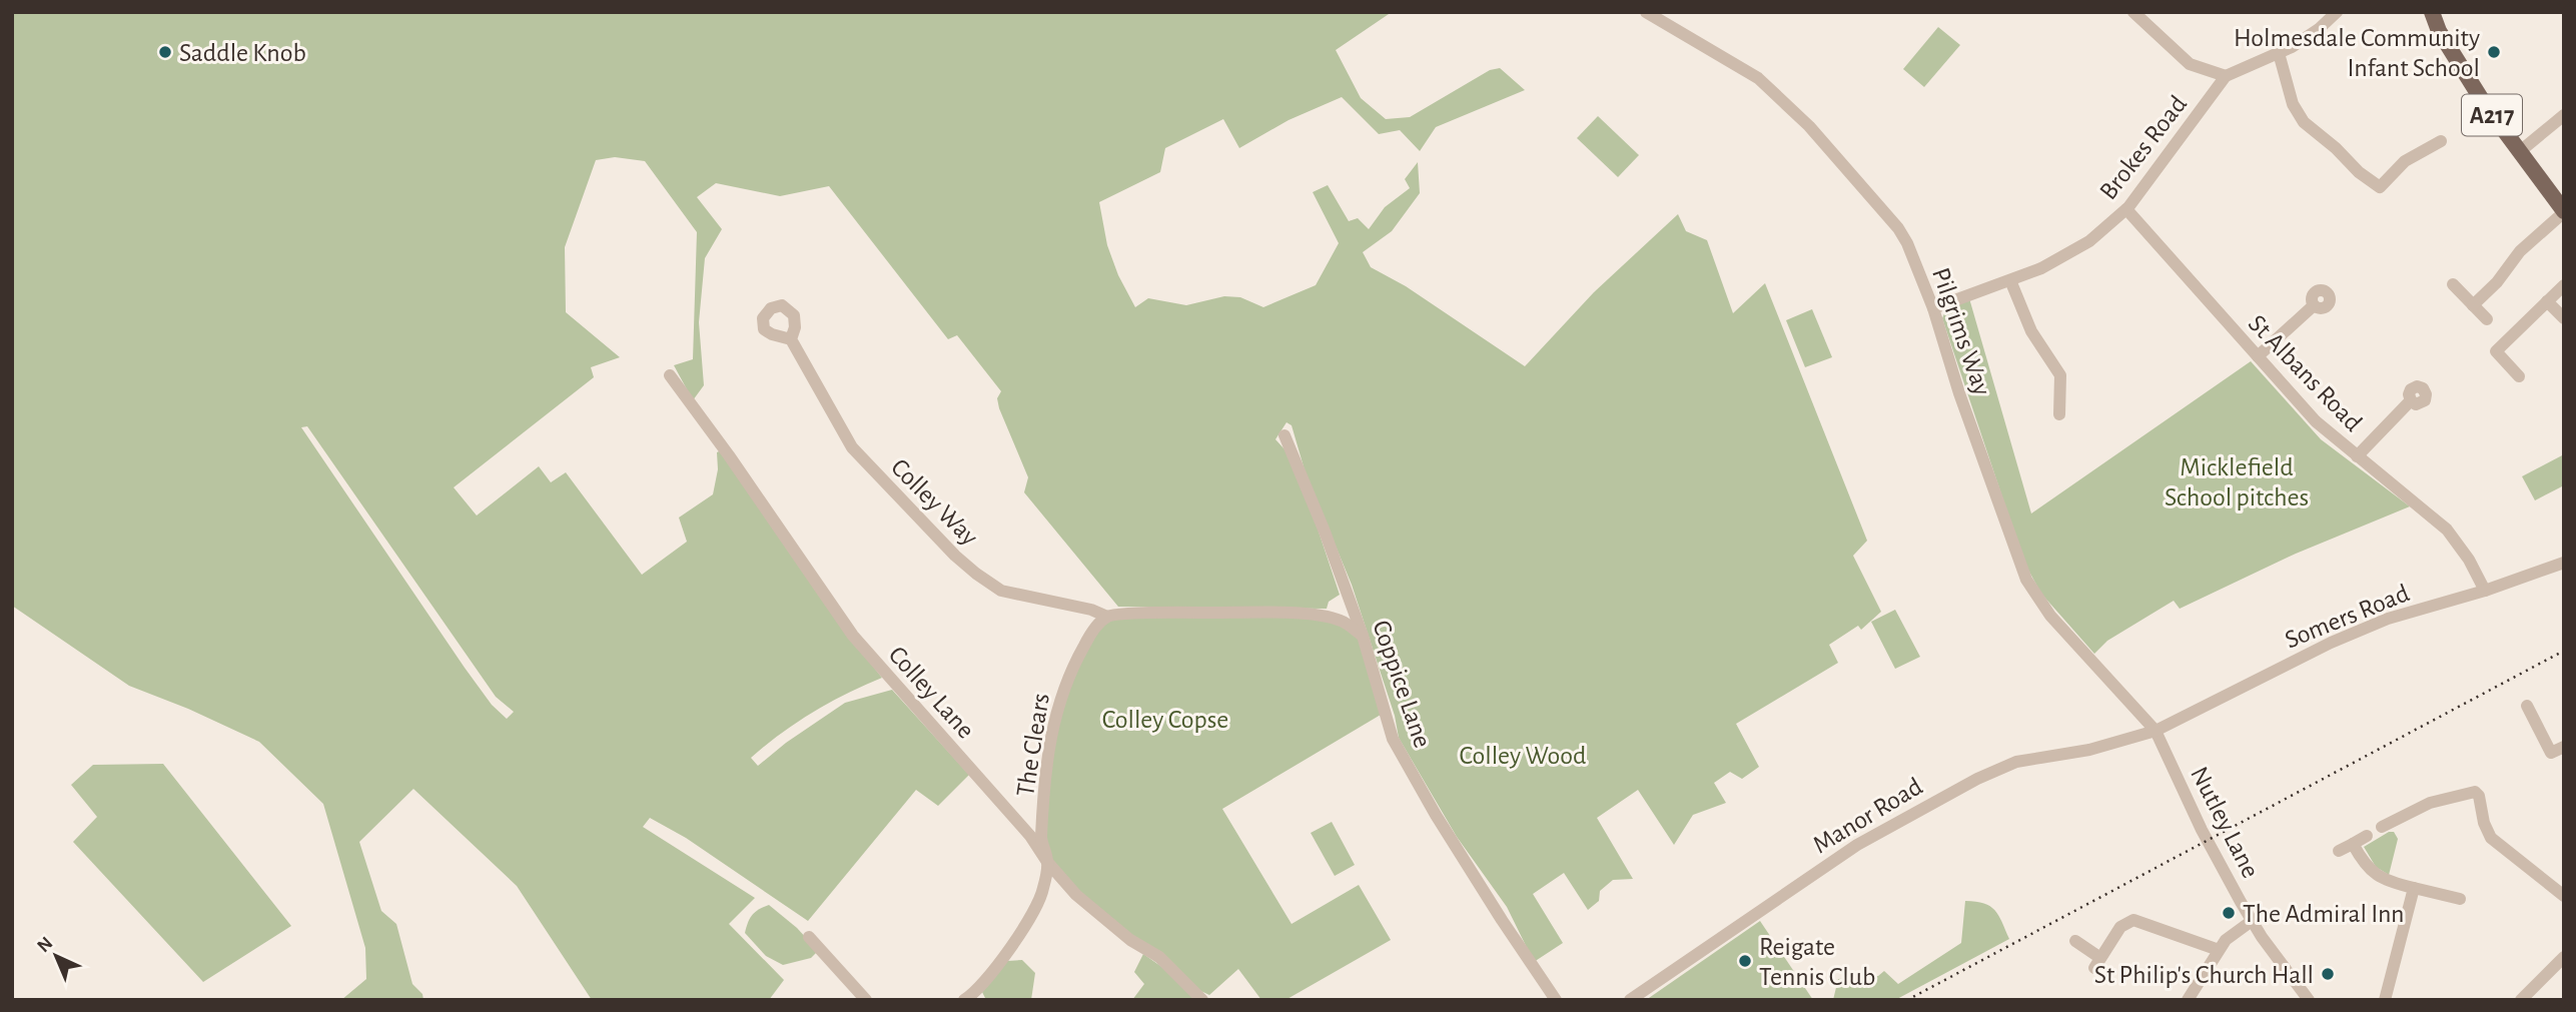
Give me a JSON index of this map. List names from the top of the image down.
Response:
{
  "streets": {
    "main road": ["A217"],
    "street": [
      "Brokes Road",
      "Pilgrims Way",
      "St Albans Road",
      "Colley Way",
      "Somers Road",
      "Coppice Lane",
      "Colley Lane",
      "The Clears",
      "Manor Road",
      "Nutley Lane"
    ]
  },
  "crossings": [
    ["Brokes Road", "Pilgrims Way"],
    ["Brokes Road", "St Albans Road"],
    ["Pilgrims Way", "Somers Road"],
    ["Pilgrims Way", "Manor Road"],
    ["Pilgrims Way", "Nutley Lane"],
    ["St Albans Road", "Somers Road"],
    ["Colley Way", "The Clears"],
    ["Somers Road", "Manor Road"],
    ["Somers Road", "Nutley Lane"],
    ["Colley Lane", "The Clears"],
    ["Manor Road", "Nutley Lane"]
  ],
  "parks": ["Micklefield School pitches", "Colley Copse", "Colley Wood"],
  "places": [
    "Saddle Knob",
    "Holmesdale Community Infant School",
    "The Admiral Inn",
    "Reigate Tennis Club",
    "St Philip's Church Hall"
  ],
  "north": "top left"
}
